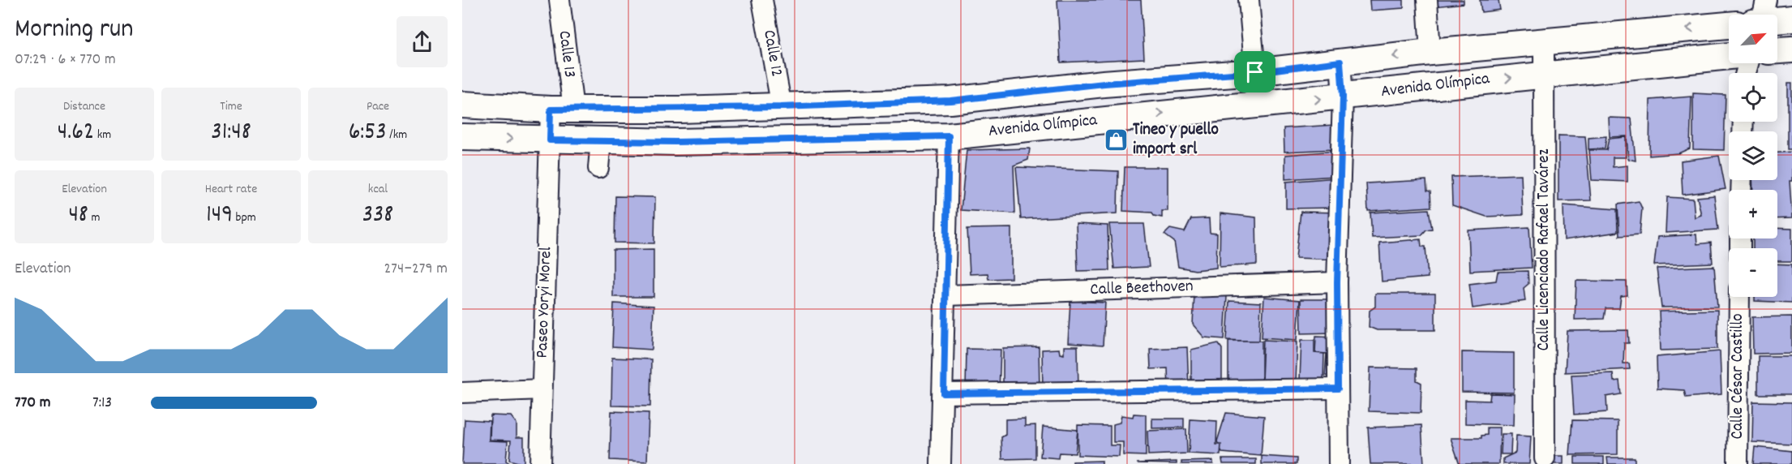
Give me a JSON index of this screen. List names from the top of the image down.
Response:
{
  "streets": {
    "main road": ["Avenida Olímpica"],
    "street": [
      "Calle 12",
      "Calle 13",
      "Calle Licenciado Rafael Tavárez",
      "Calle Beethoven",
      "Paseo Yoryi Morel",
      "Calle César Castillo"
    ]
  },
  "crossings": [
    ["Calle 12", "Avenida Olímpica"],
    ["Calle 13", "Avenida Olímpica"],
    ["Calle 13", "Paseo Yoryi Morel"],
    ["Avenida Olímpica", "Calle Licenciado Rafael Tavárez"],
    ["Avenida Olímpica", "Paseo Yoryi Morel"]
  ],
  "places": {
    "shop": ["Tineo y puello import srl"]
  },
  "north": "top right",
  "page": {
    "heading": ["Morning run", "07:29 · 6 × 770 m"],
    "map_buttons": ["+", "−"],
    "stats": [
      ["Distance", "4.62 km"],
      ["Time", "31:48"],
      ["Pace", "6:53 /km"],
      ["Elevation", "48 m"],
      ["Heart rate", "149 bpm"],
      ["kcal", "338"]
    ],
    "chart": ["Elevation", "274–279 m"],
    "list": [
      {
        "name": "770 m",
        "note": "7:13"
      }
    ]
  }
}
